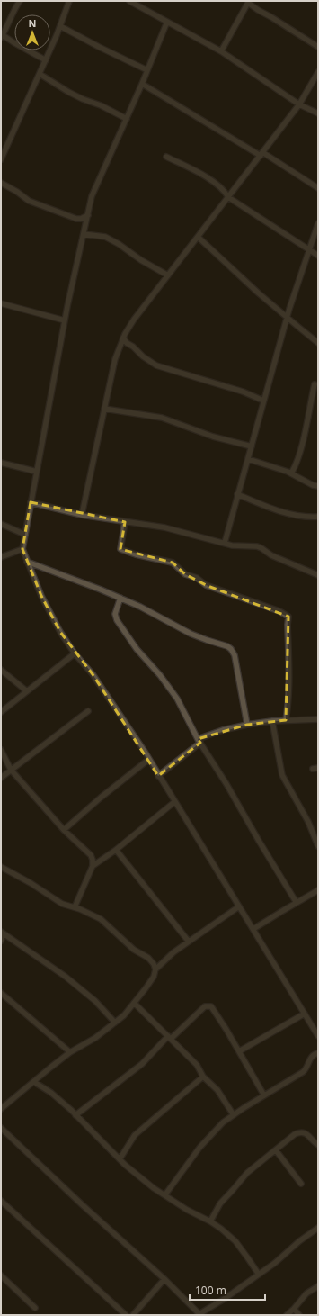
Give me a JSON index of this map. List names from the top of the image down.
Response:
{
  "scale_bar": "100 m",
  "north": "top"
}
